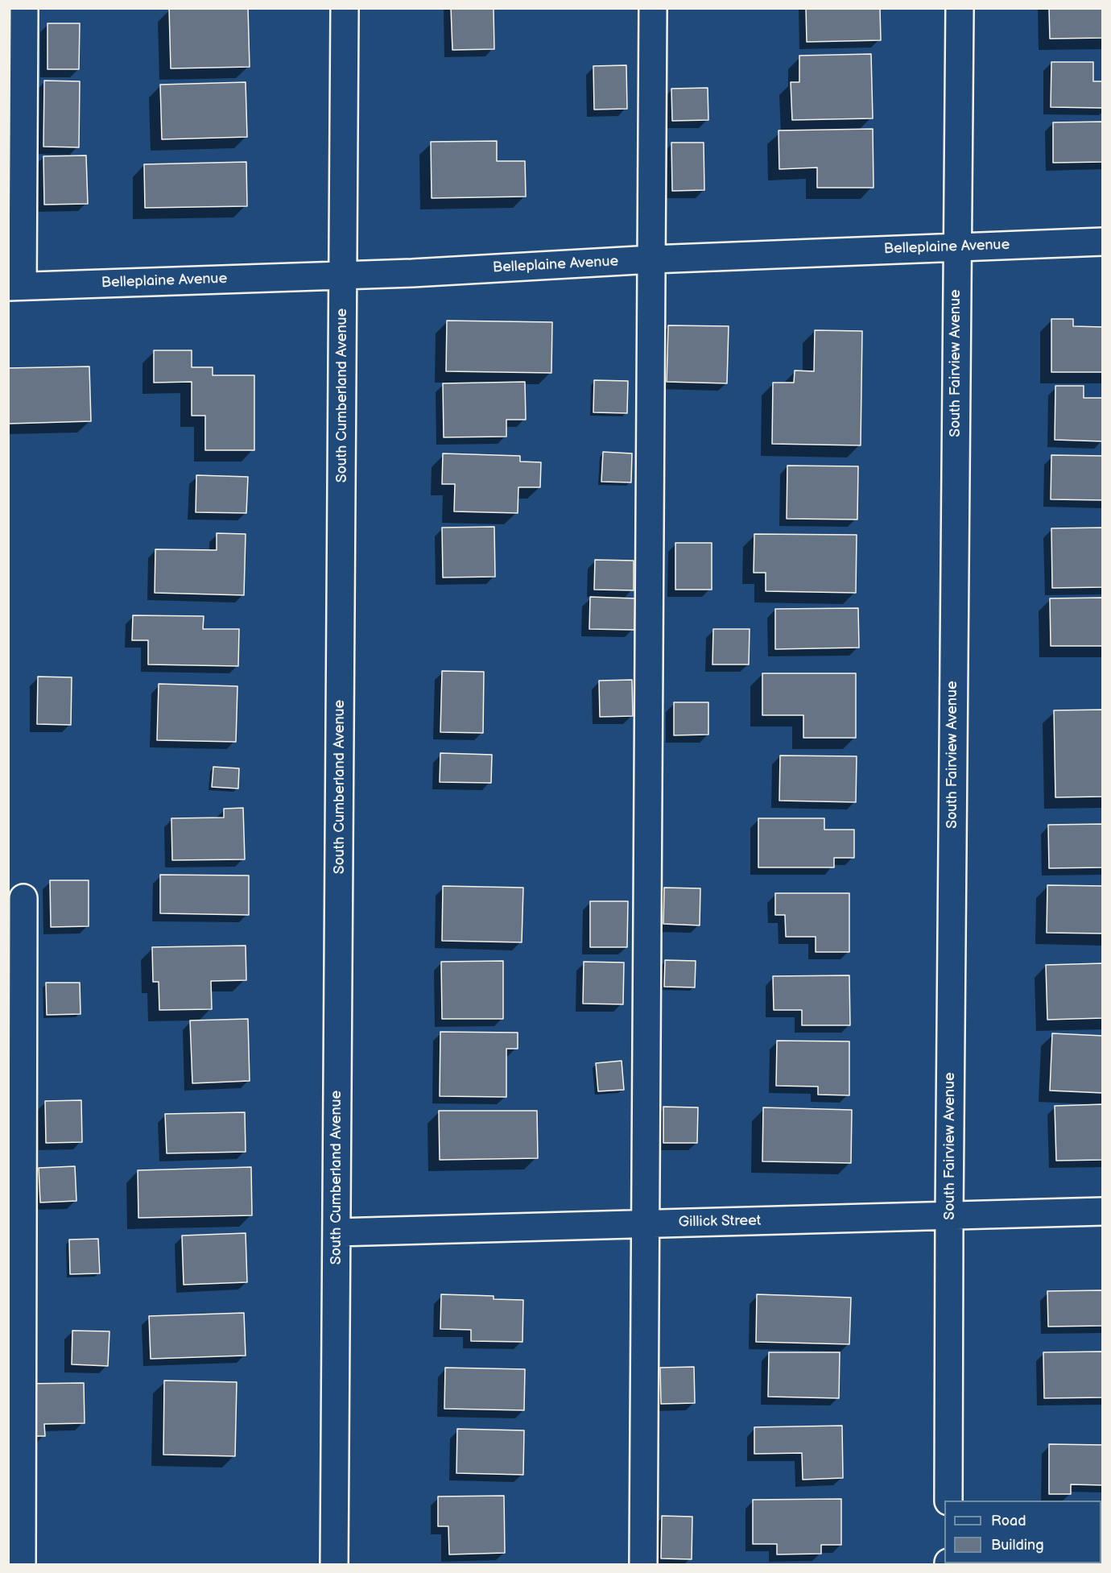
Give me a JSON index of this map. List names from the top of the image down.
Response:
{
  "streets": {
    "street": [
      "Belleplaine Avenue",
      "South Fairview Avenue",
      "South Cumberland Avenue",
      "Gillick Street"
    ]
  },
  "crossings": [
    ["Belleplaine Avenue", "South Fairview Avenue"],
    ["Belleplaine Avenue", "South Cumberland Avenue"],
    ["South Fairview Avenue", "Gillick Street"],
    ["South Cumberland Avenue", "Gillick Street"]
  ],
  "legend": ["Road", "Building"]
}
